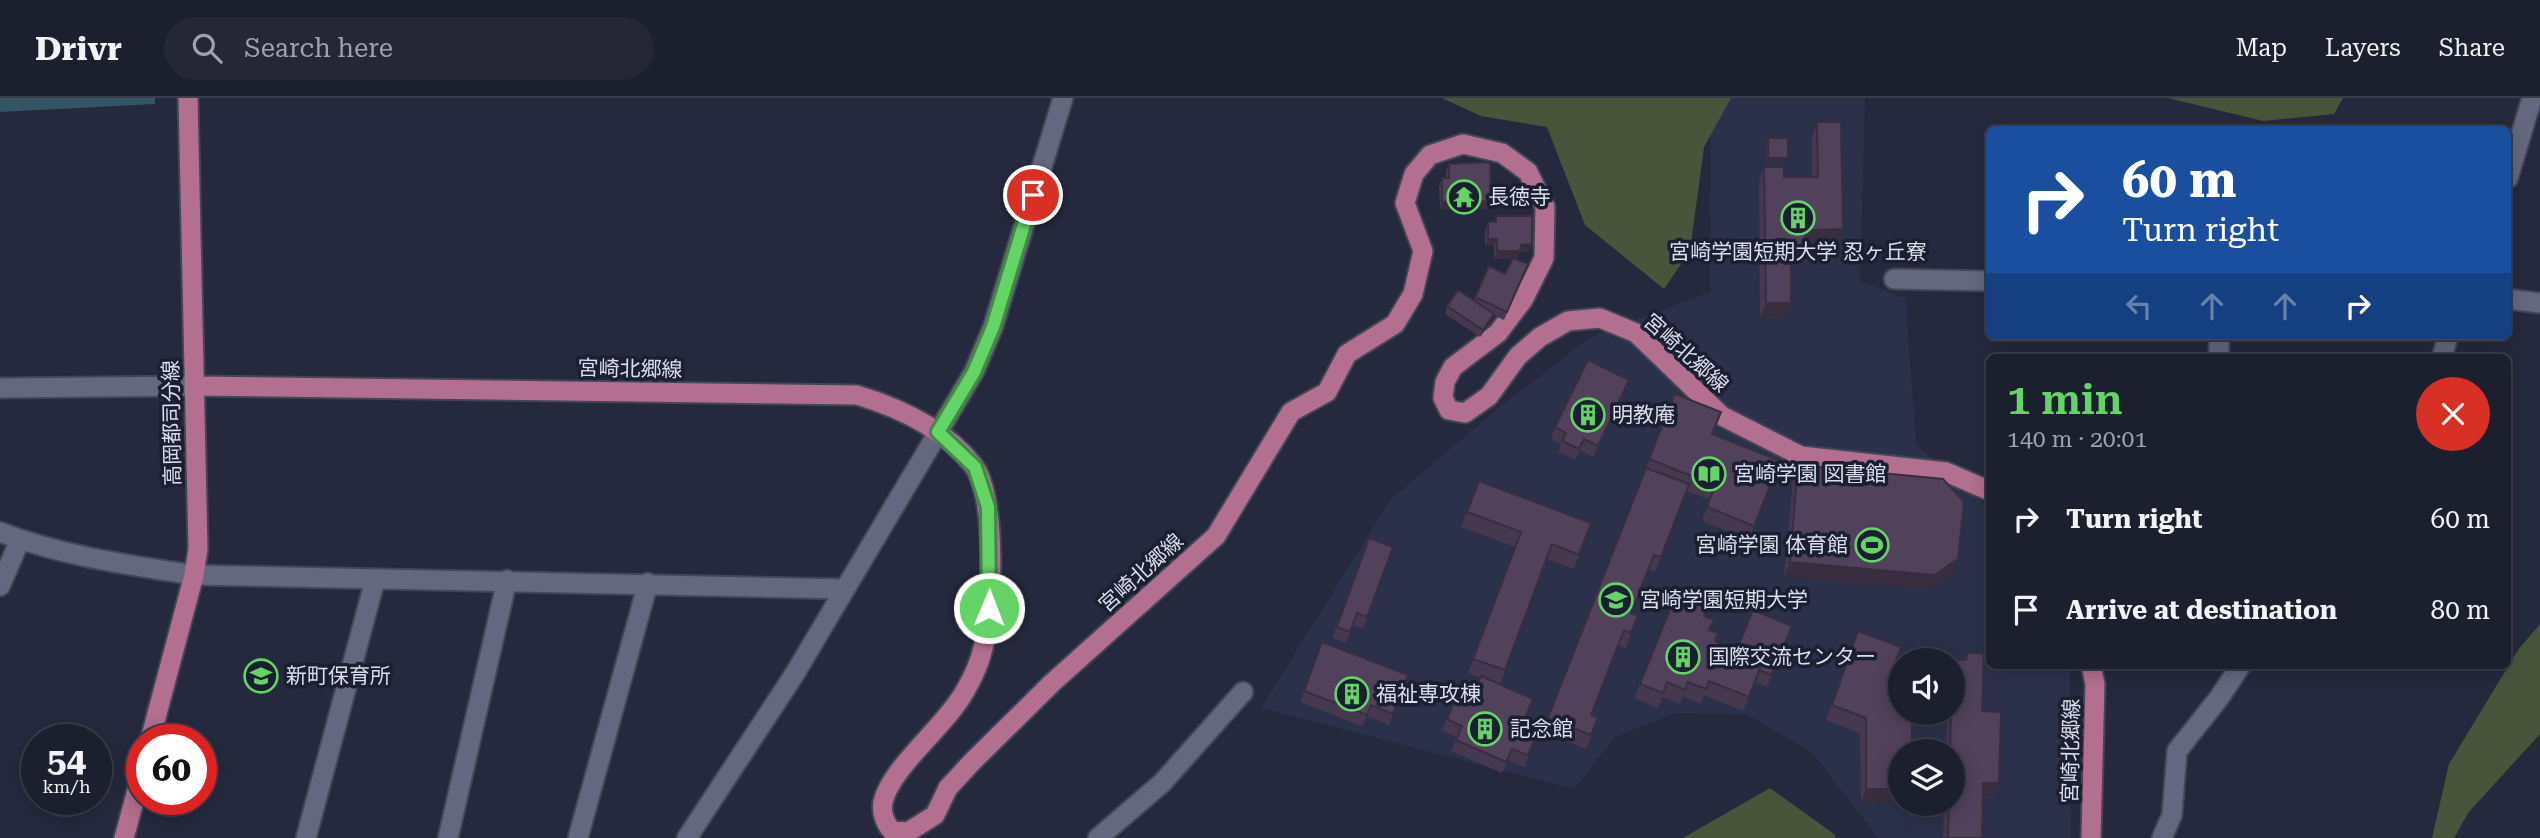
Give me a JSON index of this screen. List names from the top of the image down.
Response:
{
  "streets": {
    "main road": ["宮崎北郷線", "高岡都司分線"]
  },
  "crossings": [
    ["宮崎北郷線", "高岡都司分線"]
  ],
  "places": {
    "temple": ["長徳寺"],
    "building": [
      "宮崎学園短期大学 忍ヶ丘寮",
      "明教庵",
      "国際交流センター",
      "福祉専攻棟",
      "記念館"
    ],
    "library": ["宮崎学園 図書館"],
    "sports": ["宮崎学園 体育館"],
    "school or university": ["宮崎学園短期大学", "新町保育所"]
  },
  "page": {
    "header": "Drivr",
    "search": "Search here",
    "nav": ["Map", "Layers", "Share"],
    "turn": ["60 m", "Turn right"],
    "heading": ["1 min", "140 m · 20:01"],
    "list": [
      {
        "name": "Turn right",
        "value": "60 m"
      },
      {
        "name": "Arrive at destination",
        "value": "80 m"
      }
    ],
    "speed": "54 km/h",
    "limit": "60"
  }
}
